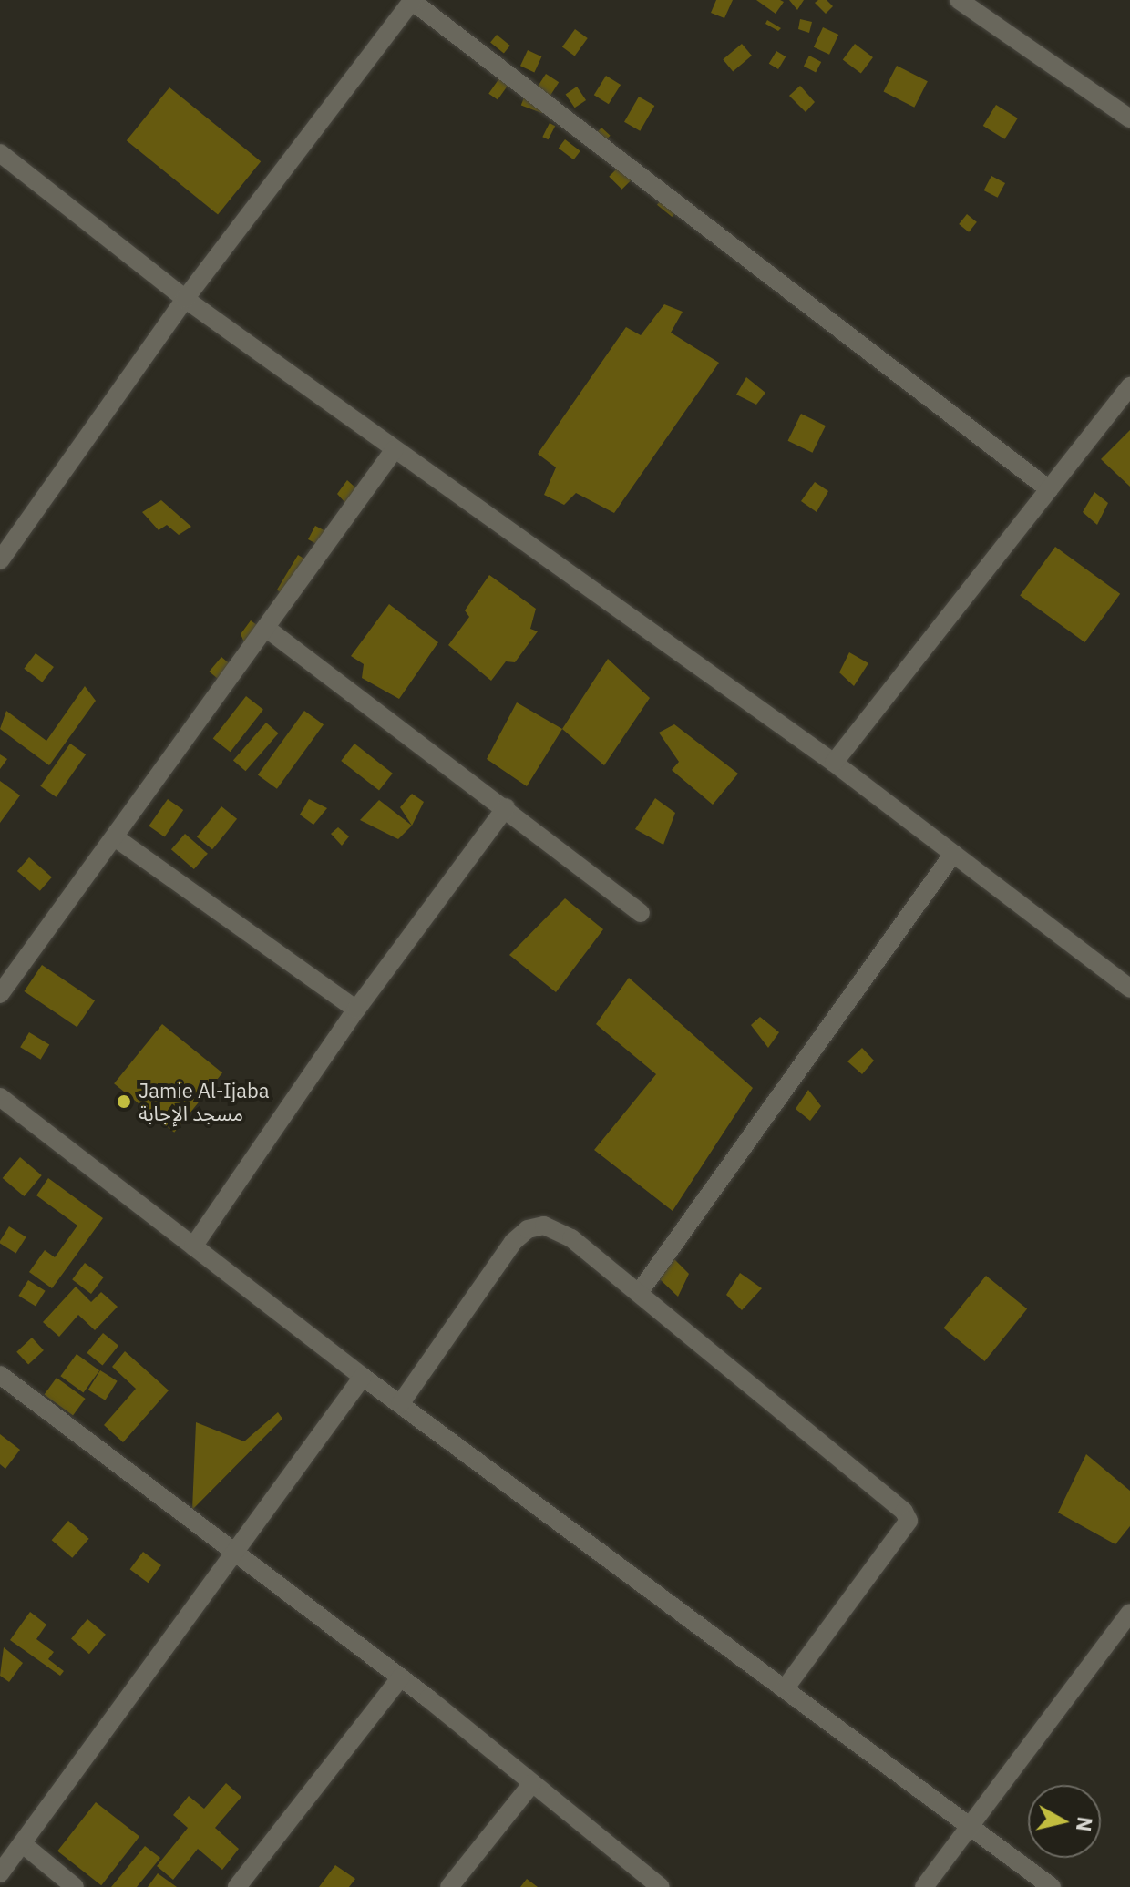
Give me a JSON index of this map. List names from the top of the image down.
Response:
{
  "places": ["Jamie Al-Ijaba مسجد الإجابة"],
  "north": "right"
}
